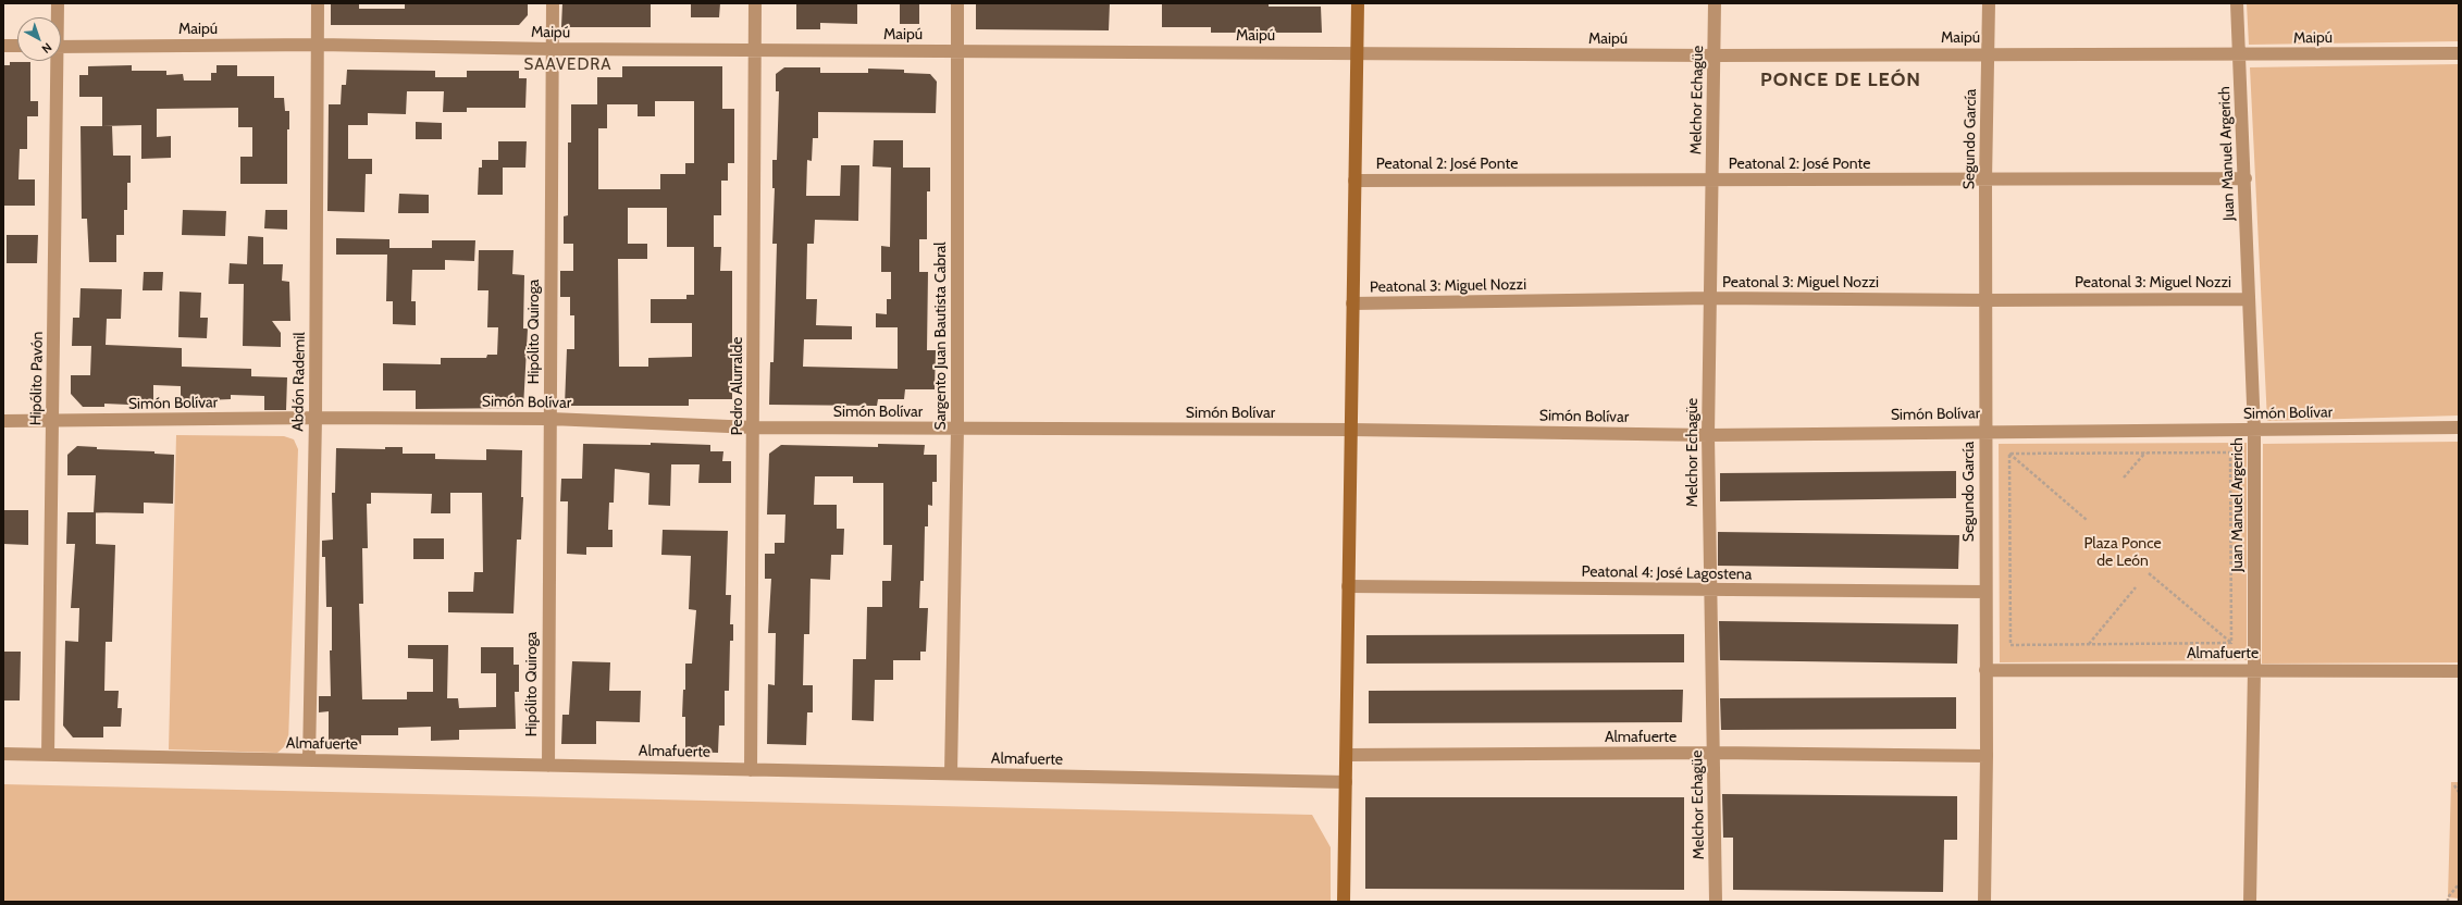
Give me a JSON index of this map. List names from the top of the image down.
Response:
{
  "streets": {
    "street": [
      "Maipú",
      "Melchor Echagüe",
      "Segundo García",
      "Juan Manuel Argerich",
      "Peatonal 2: José Ponte",
      "Peatonal 3: Miguel Nozzi",
      "Hipólito Quiroga",
      "Sargento Juan Bautista Cabral",
      "Hipólito Pavón",
      "Abdón Rademil",
      "Pedro Alurralde",
      "Simón Bolívar",
      "Peatonal 4: José Lagostena",
      "Almafuerte"
    ]
  },
  "crossings": [
    ["Maipú", "Melchor Echagüe"],
    ["Maipú", "Segundo García"],
    ["Maipú", "Juan Manuel Argerich"],
    ["Maipú", "Hipólito Quiroga"],
    ["Maipú", "Sargento Juan Bautista Cabral"],
    ["Maipú", "Abdón Rademil"],
    ["Maipú", "Pedro Alurralde"],
    ["Melchor Echagüe", "Peatonal 2: José Ponte"],
    ["Melchor Echagüe", "Peatonal 3: Miguel Nozzi"],
    ["Melchor Echagüe", "Simón Bolívar"],
    ["Melchor Echagüe", "Peatonal 4: José Lagostena"],
    ["Melchor Echagüe", "Almafuerte"],
    ["Segundo García", "Peatonal 2: José Ponte"],
    ["Segundo García", "Peatonal 3: Miguel Nozzi"],
    ["Segundo García", "Simón Bolívar"],
    ["Segundo García", "Peatonal 4: José Lagostena"],
    ["Segundo García", "Almafuerte"],
    ["Juan Manuel Argerich", "Peatonal 2: José Ponte"],
    ["Juan Manuel Argerich", "Peatonal 3: Miguel Nozzi"],
    ["Juan Manuel Argerich", "Simón Bolívar"],
    ["Juan Manuel Argerich", "Almafuerte"],
    ["Hipólito Quiroga", "Simón Bolívar"],
    ["Hipólito Quiroga", "Almafuerte"],
    ["Sargento Juan Bautista Cabral", "Simón Bolívar"],
    ["Sargento Juan Bautista Cabral", "Almafuerte"],
    ["Hipólito Pavón", "Simón Bolívar"],
    ["Hipólito Pavón", "Almafuerte"],
    ["Abdón Rademil", "Simón Bolívar"],
    ["Abdón Rademil", "Almafuerte"],
    ["Pedro Alurralde", "Simón Bolívar"],
    ["Pedro Alurralde", "Almafuerte"]
  ],
  "districts": ["SAAVEDRA", "PONCE DE LEÓN"],
  "parks": ["Plaza Ponce de León"],
  "north": "bottom right"
}
